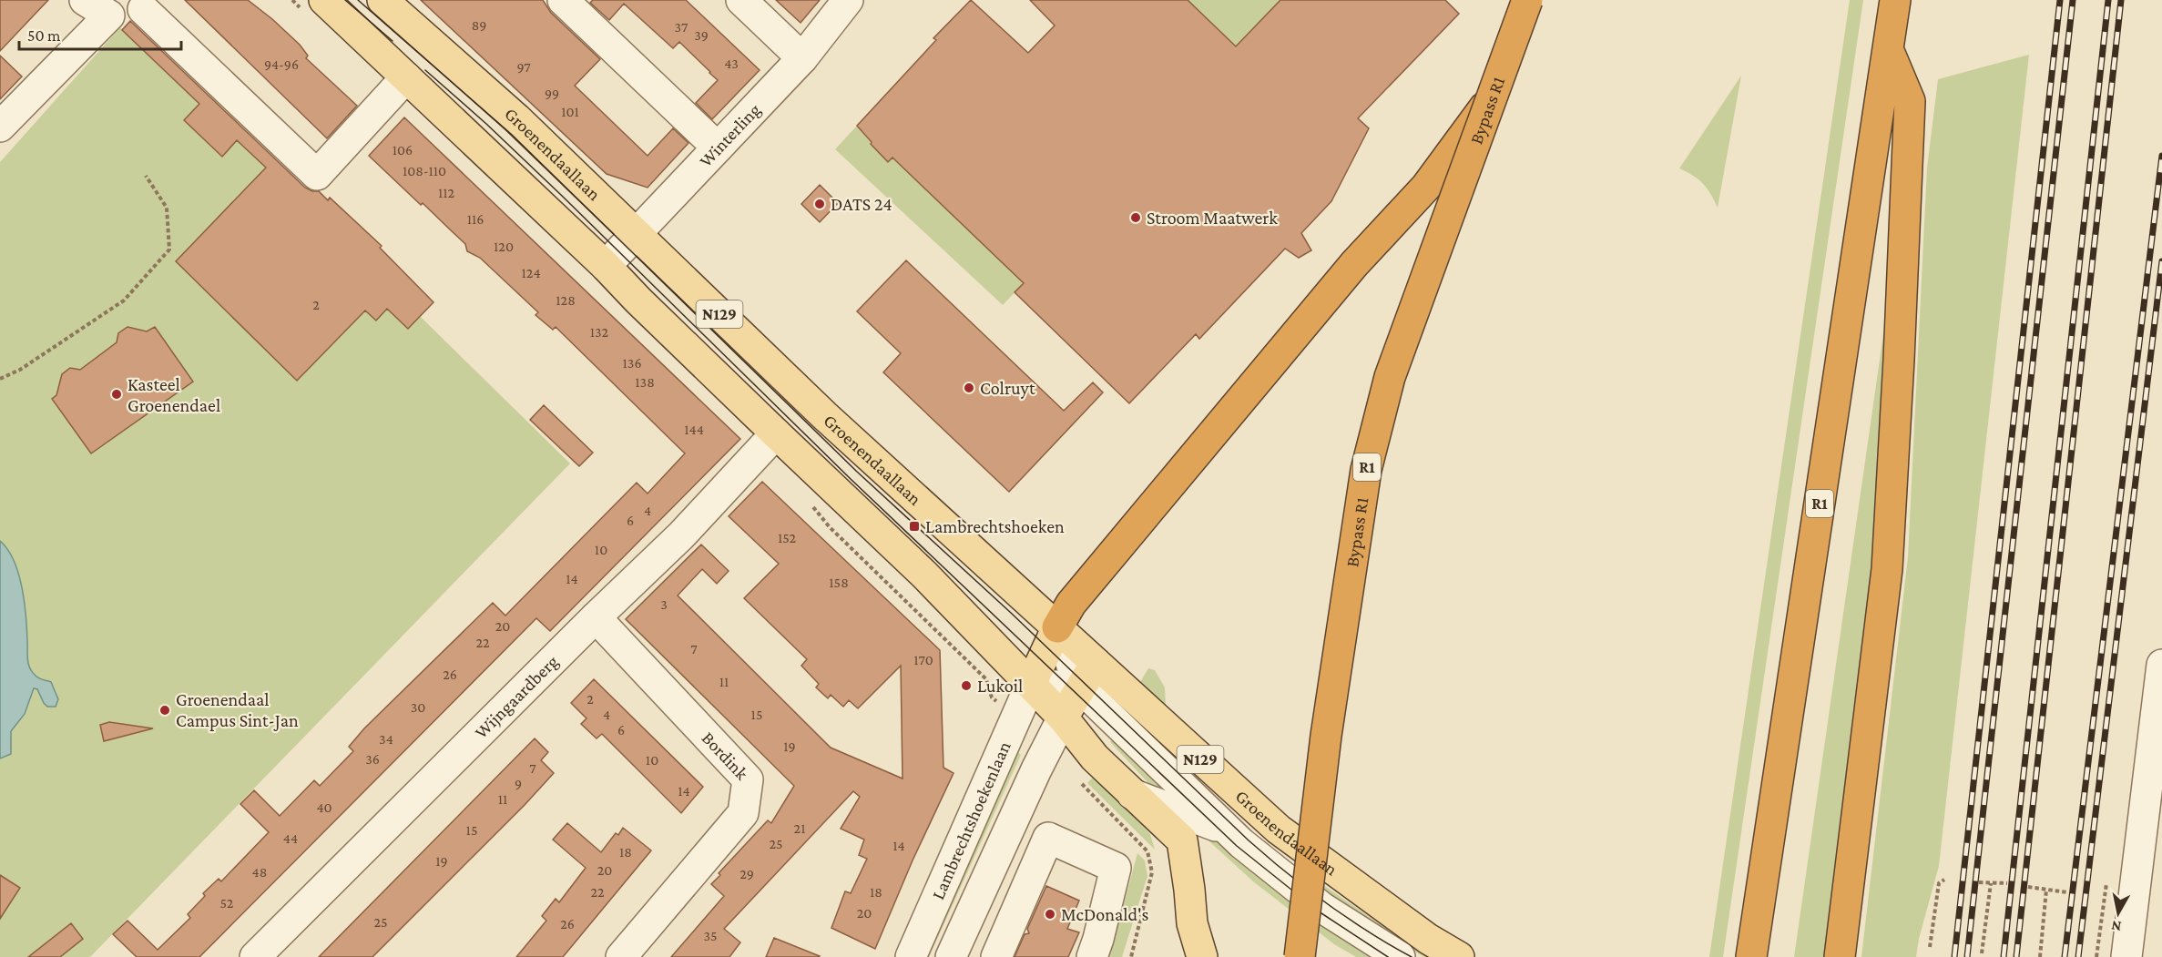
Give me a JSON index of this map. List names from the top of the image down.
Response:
{
  "streets": {
    "highway": ["Bypass R1", "R1"],
    "main road": ["Groenendaallaan", "N129"],
    "street": [
      "Winterling",
      "Wijngaardberg",
      "Bordink",
      "Lambrechtshoekenlaan"
    ]
  },
  "crossings": [
    ["Winterling", "Groenendaallaan"],
    ["Winterling", "N129"],
    ["N129", "Wijngaardberg"],
    ["N129", "Lambrechtshoekenlaan"],
    ["Wijngaardberg", "Bordink"]
  ],
  "places": {
    "other": [
      "DATS 24",
      "Stroom Maatwerk",
      "Colruyt",
      "Kasteel Groenendael",
      "Lukoil",
      "Groenendaal Campus Sint-Jan",
      "McDonald's"
    ],
    "transit": ["Lambrechtshoeken"]
  },
  "house_numbers": [
    "89",
    "37",
    "39",
    "43",
    "94-96",
    "97",
    "99",
    "101",
    "106",
    "108-110",
    "112",
    "116",
    "120",
    "124",
    "128",
    "2",
    "132",
    "136",
    "138",
    "144",
    "4",
    "6",
    "152",
    "10",
    "14",
    "158",
    "3",
    "20",
    "22",
    "7",
    "170",
    "26",
    "11",
    "2",
    "30",
    "4",
    "15",
    "6",
    "34",
    "19",
    "36",
    "10",
    "7",
    "9",
    "14",
    "11",
    "40",
    "21",
    "15",
    "44",
    "25",
    "14",
    "18",
    "19",
    "20",
    "48",
    "29",
    "22",
    "18",
    "52",
    "20",
    "25",
    "26",
    "35"
  ],
  "scale_bar": "50 m",
  "north": "bottom"
}
